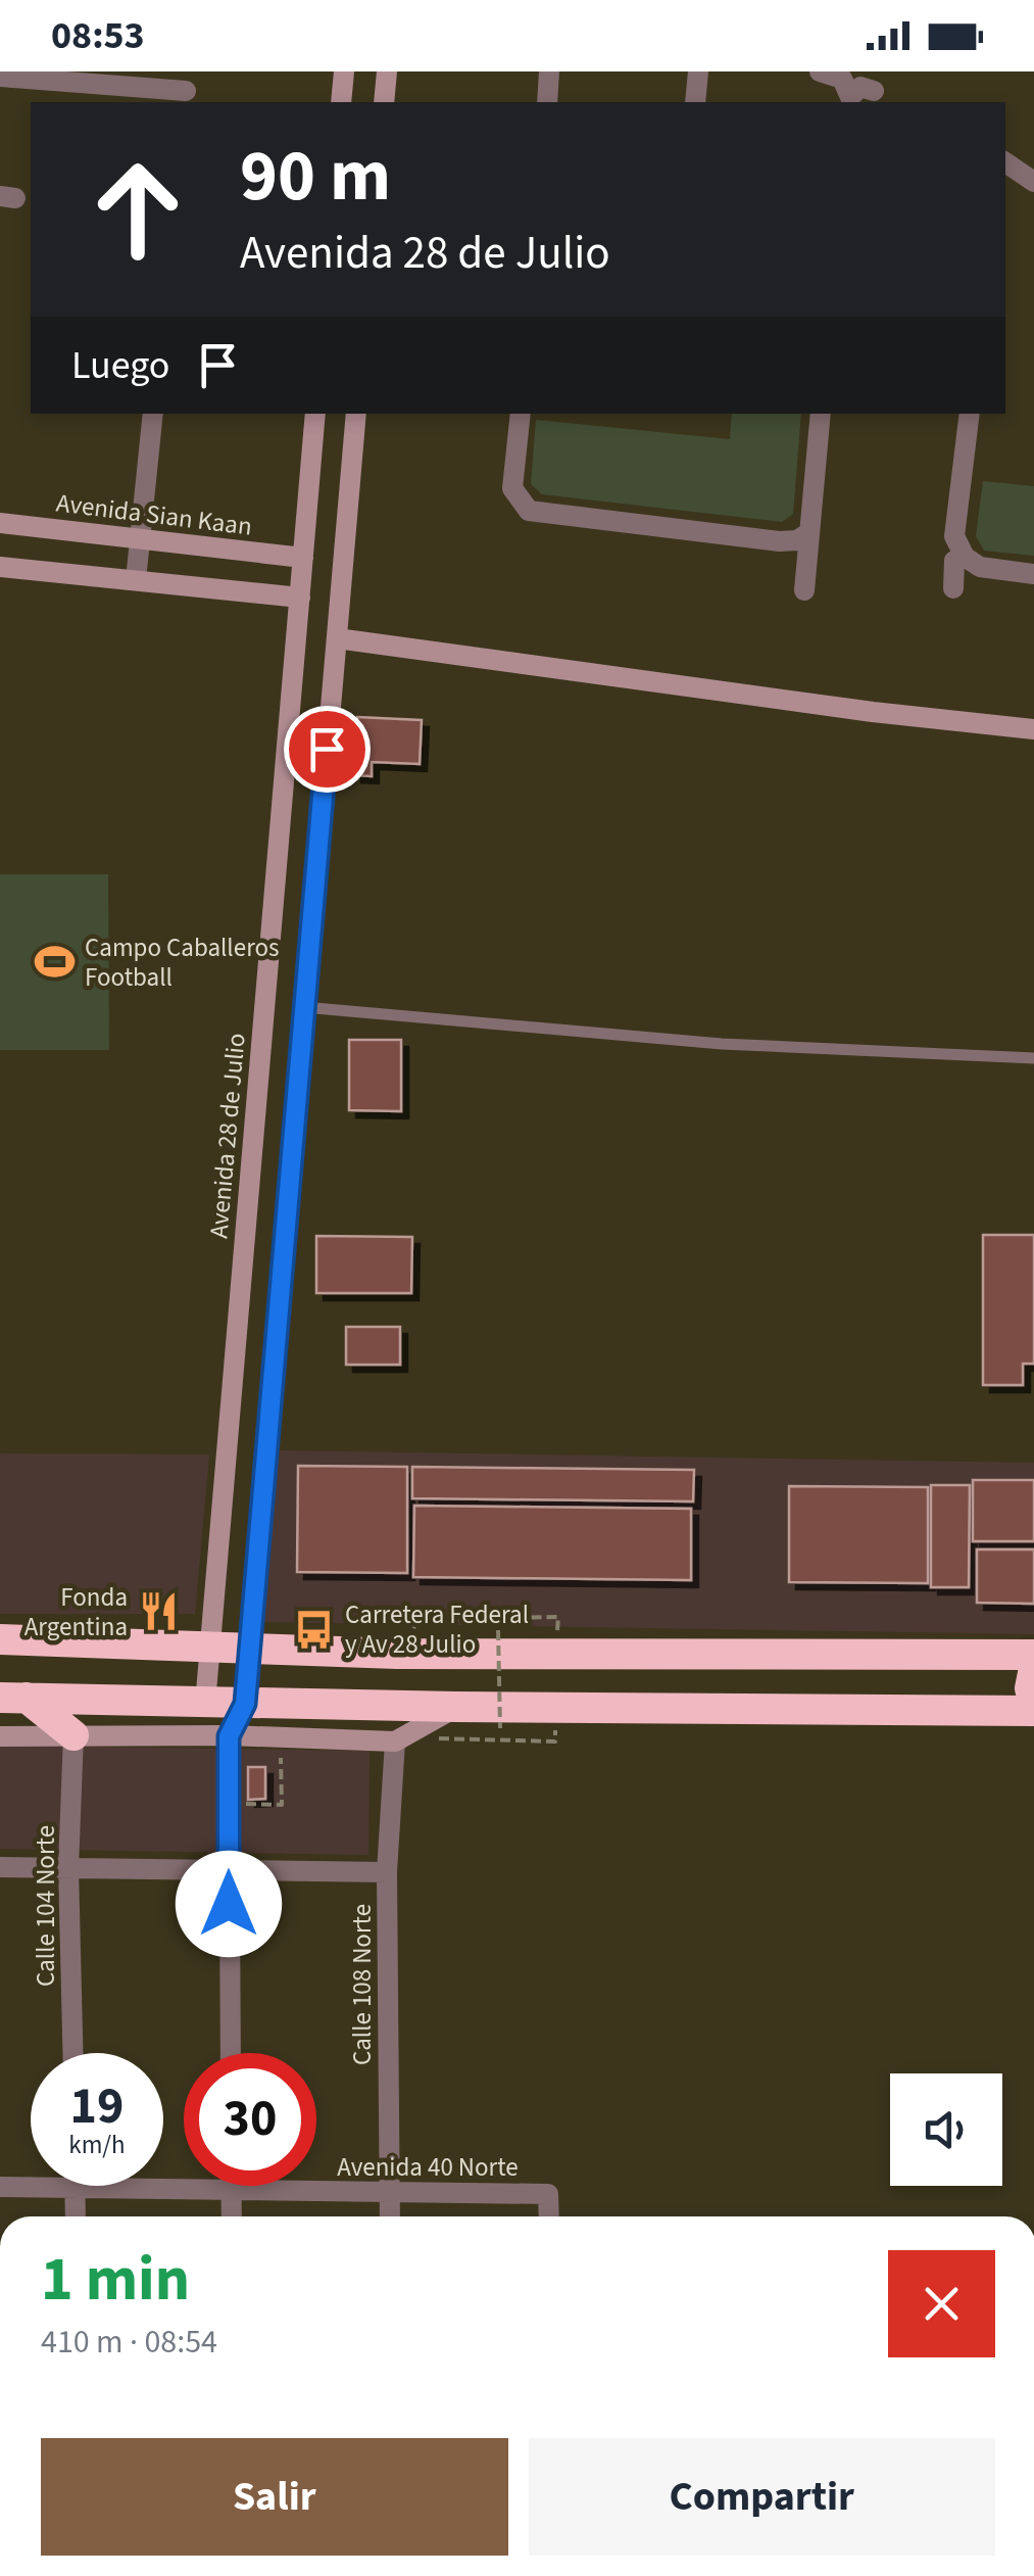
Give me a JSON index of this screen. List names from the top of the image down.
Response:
{
  "streets": {
    "main road": ["Avenida Sian Kaan", "Avenida 28 de Julio"],
    "street": ["Calle 104 Norte", "Calle 108 Norte", "Avenida 40 Norte"]
  },
  "crossings": [
    ["Avenida Sian Kaan", "Avenida 28 de Julio"],
    ["Calle 108 Norte", "Avenida 40 Norte"]
  ],
  "places": {
    "sports": ["Campo Caballeros Football"],
    "restaurant": ["Fonda Argentina"],
    "bus stop": ["Carretera Federal y Av 28 Julio"]
  },
  "page": {
    "status": "08:53",
    "turn": ["90 m", "Avenida 28 de Julio"],
    "then": "Luego",
    "speed": "19 km/h",
    "limit": "30",
    "heading": ["1 min", "410 m · 08:54"],
    "buttons": ["Salir", "Compartir"]
  }
}
